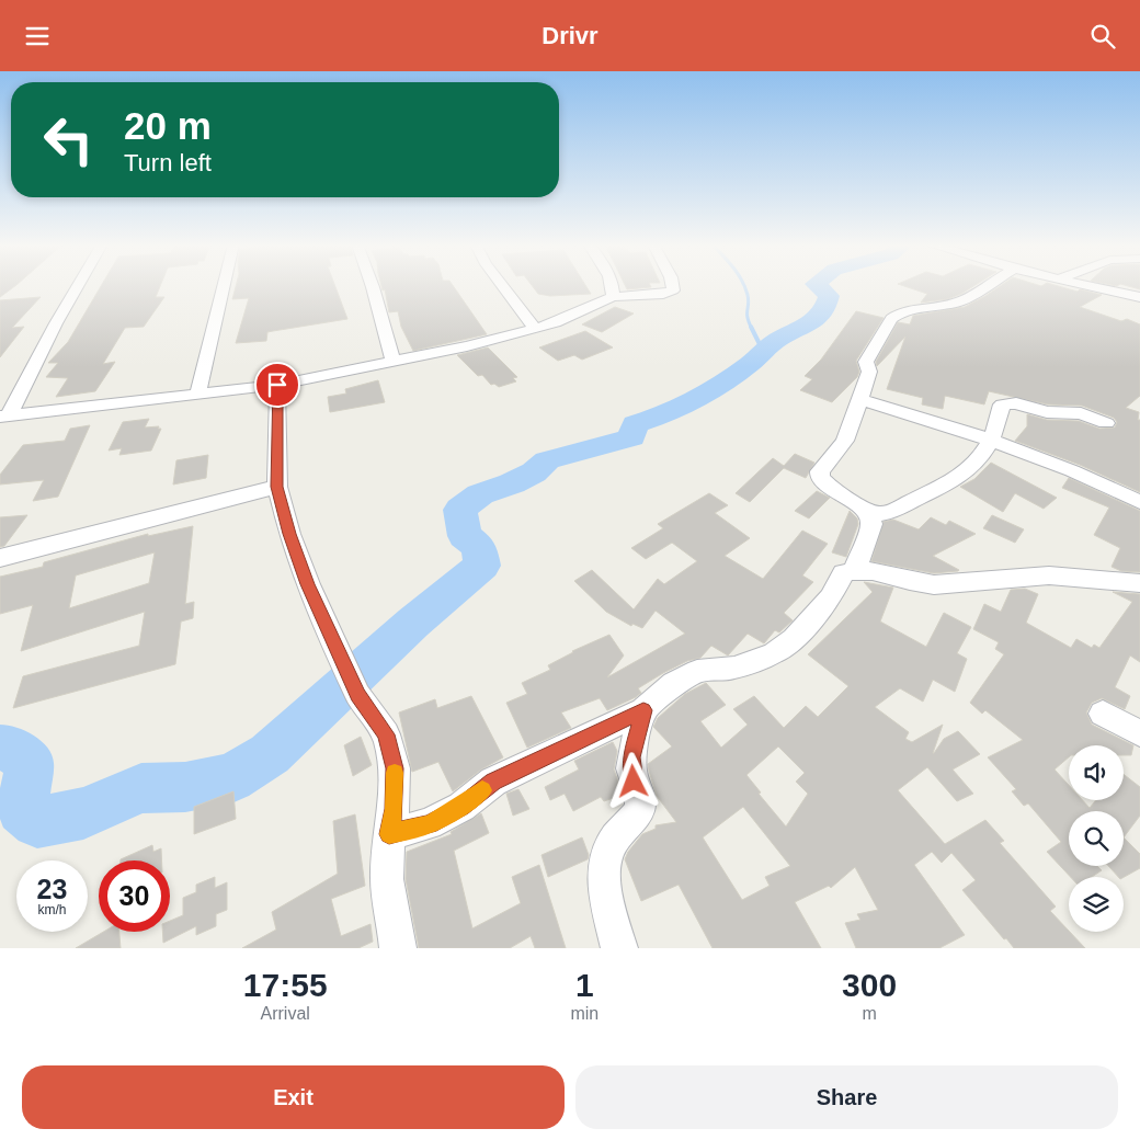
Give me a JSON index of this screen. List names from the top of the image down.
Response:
{
  "page": {
    "header": "Drivr",
    "turn": ["20 m", "Turn left"],
    "speed": "23 km/h",
    "limit": "30",
    "eta": [
      "17:55",
      "Arrival",
      "1",
      "min",
      "300",
      "m"
    ],
    "buttons": ["Exit", "Share"]
  }
}
